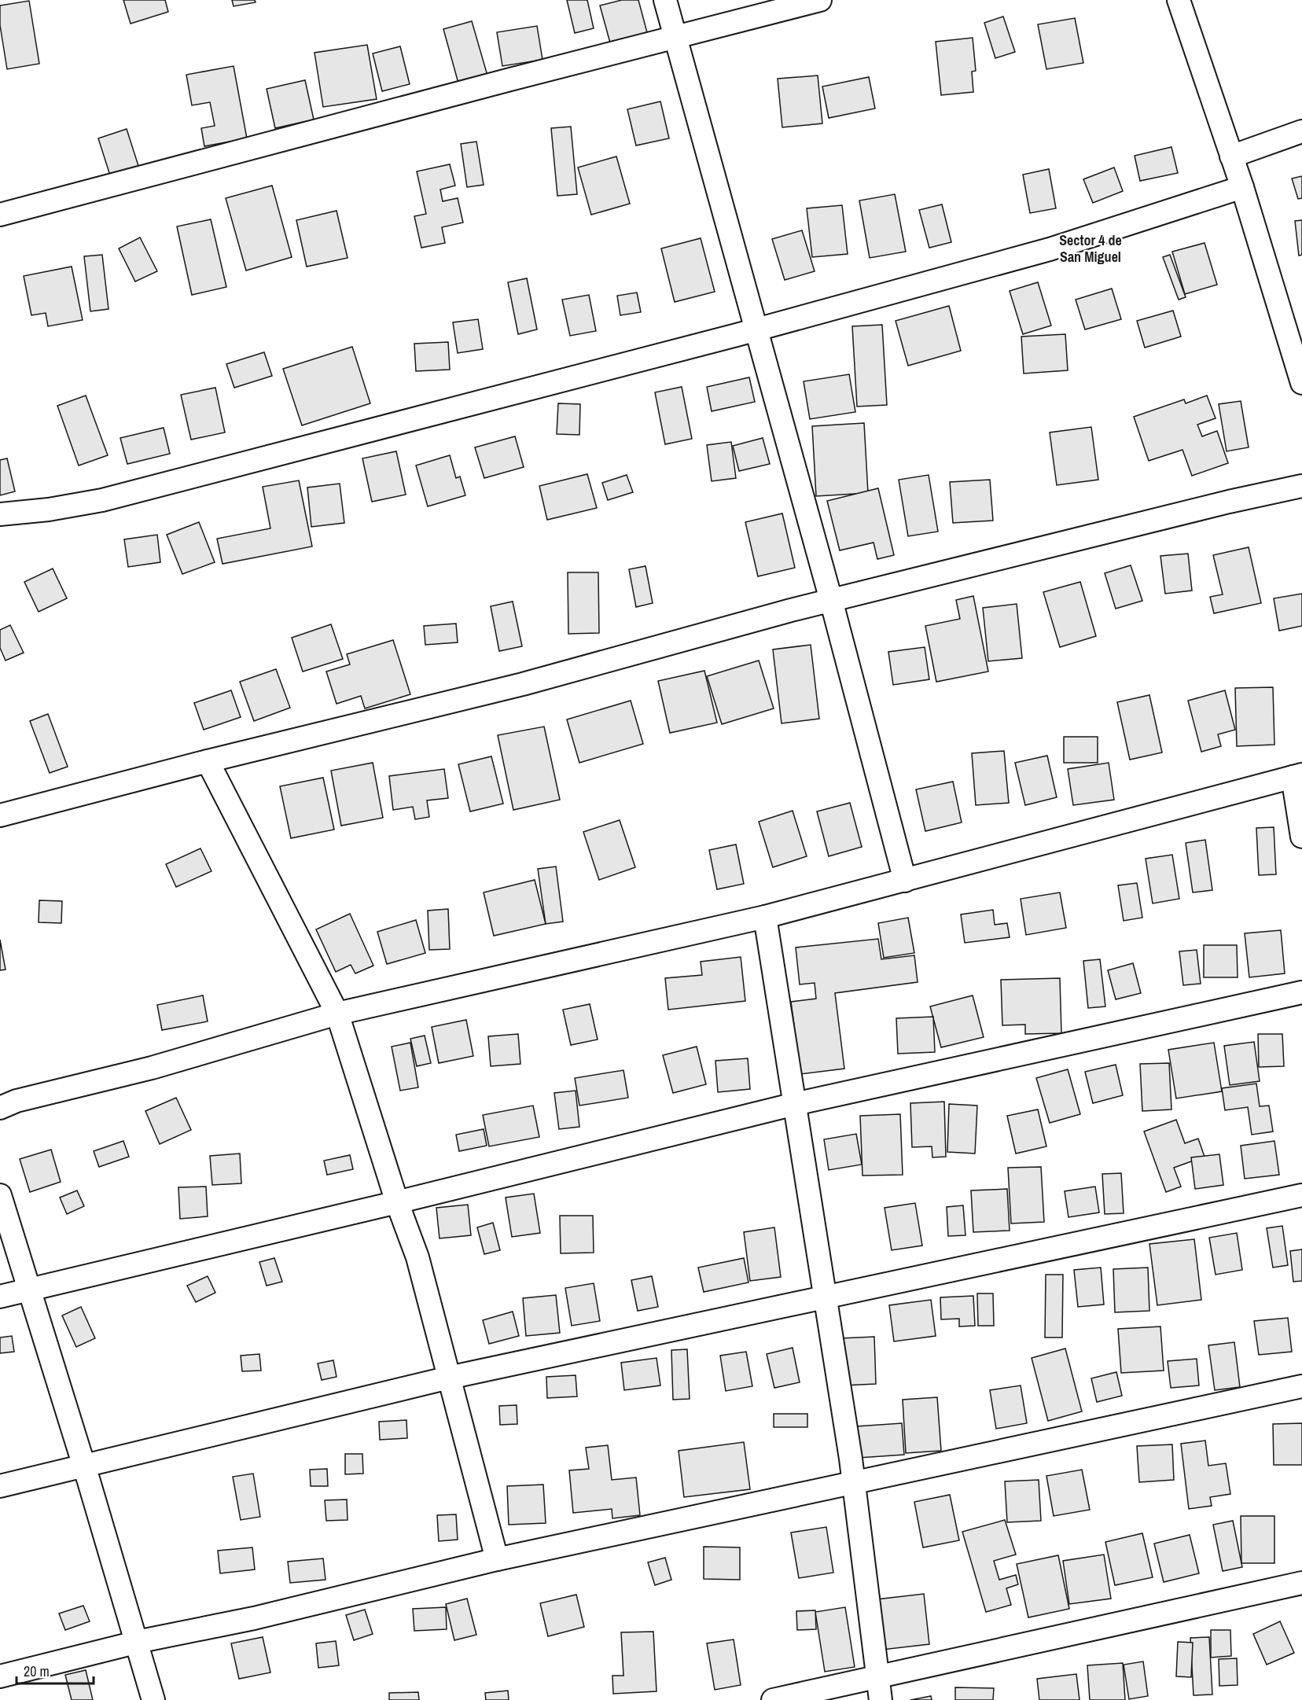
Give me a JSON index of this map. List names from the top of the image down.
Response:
{
  "districts": ["Sector 4 de San Miguel"],
  "scale_bar": "20 m"
}
